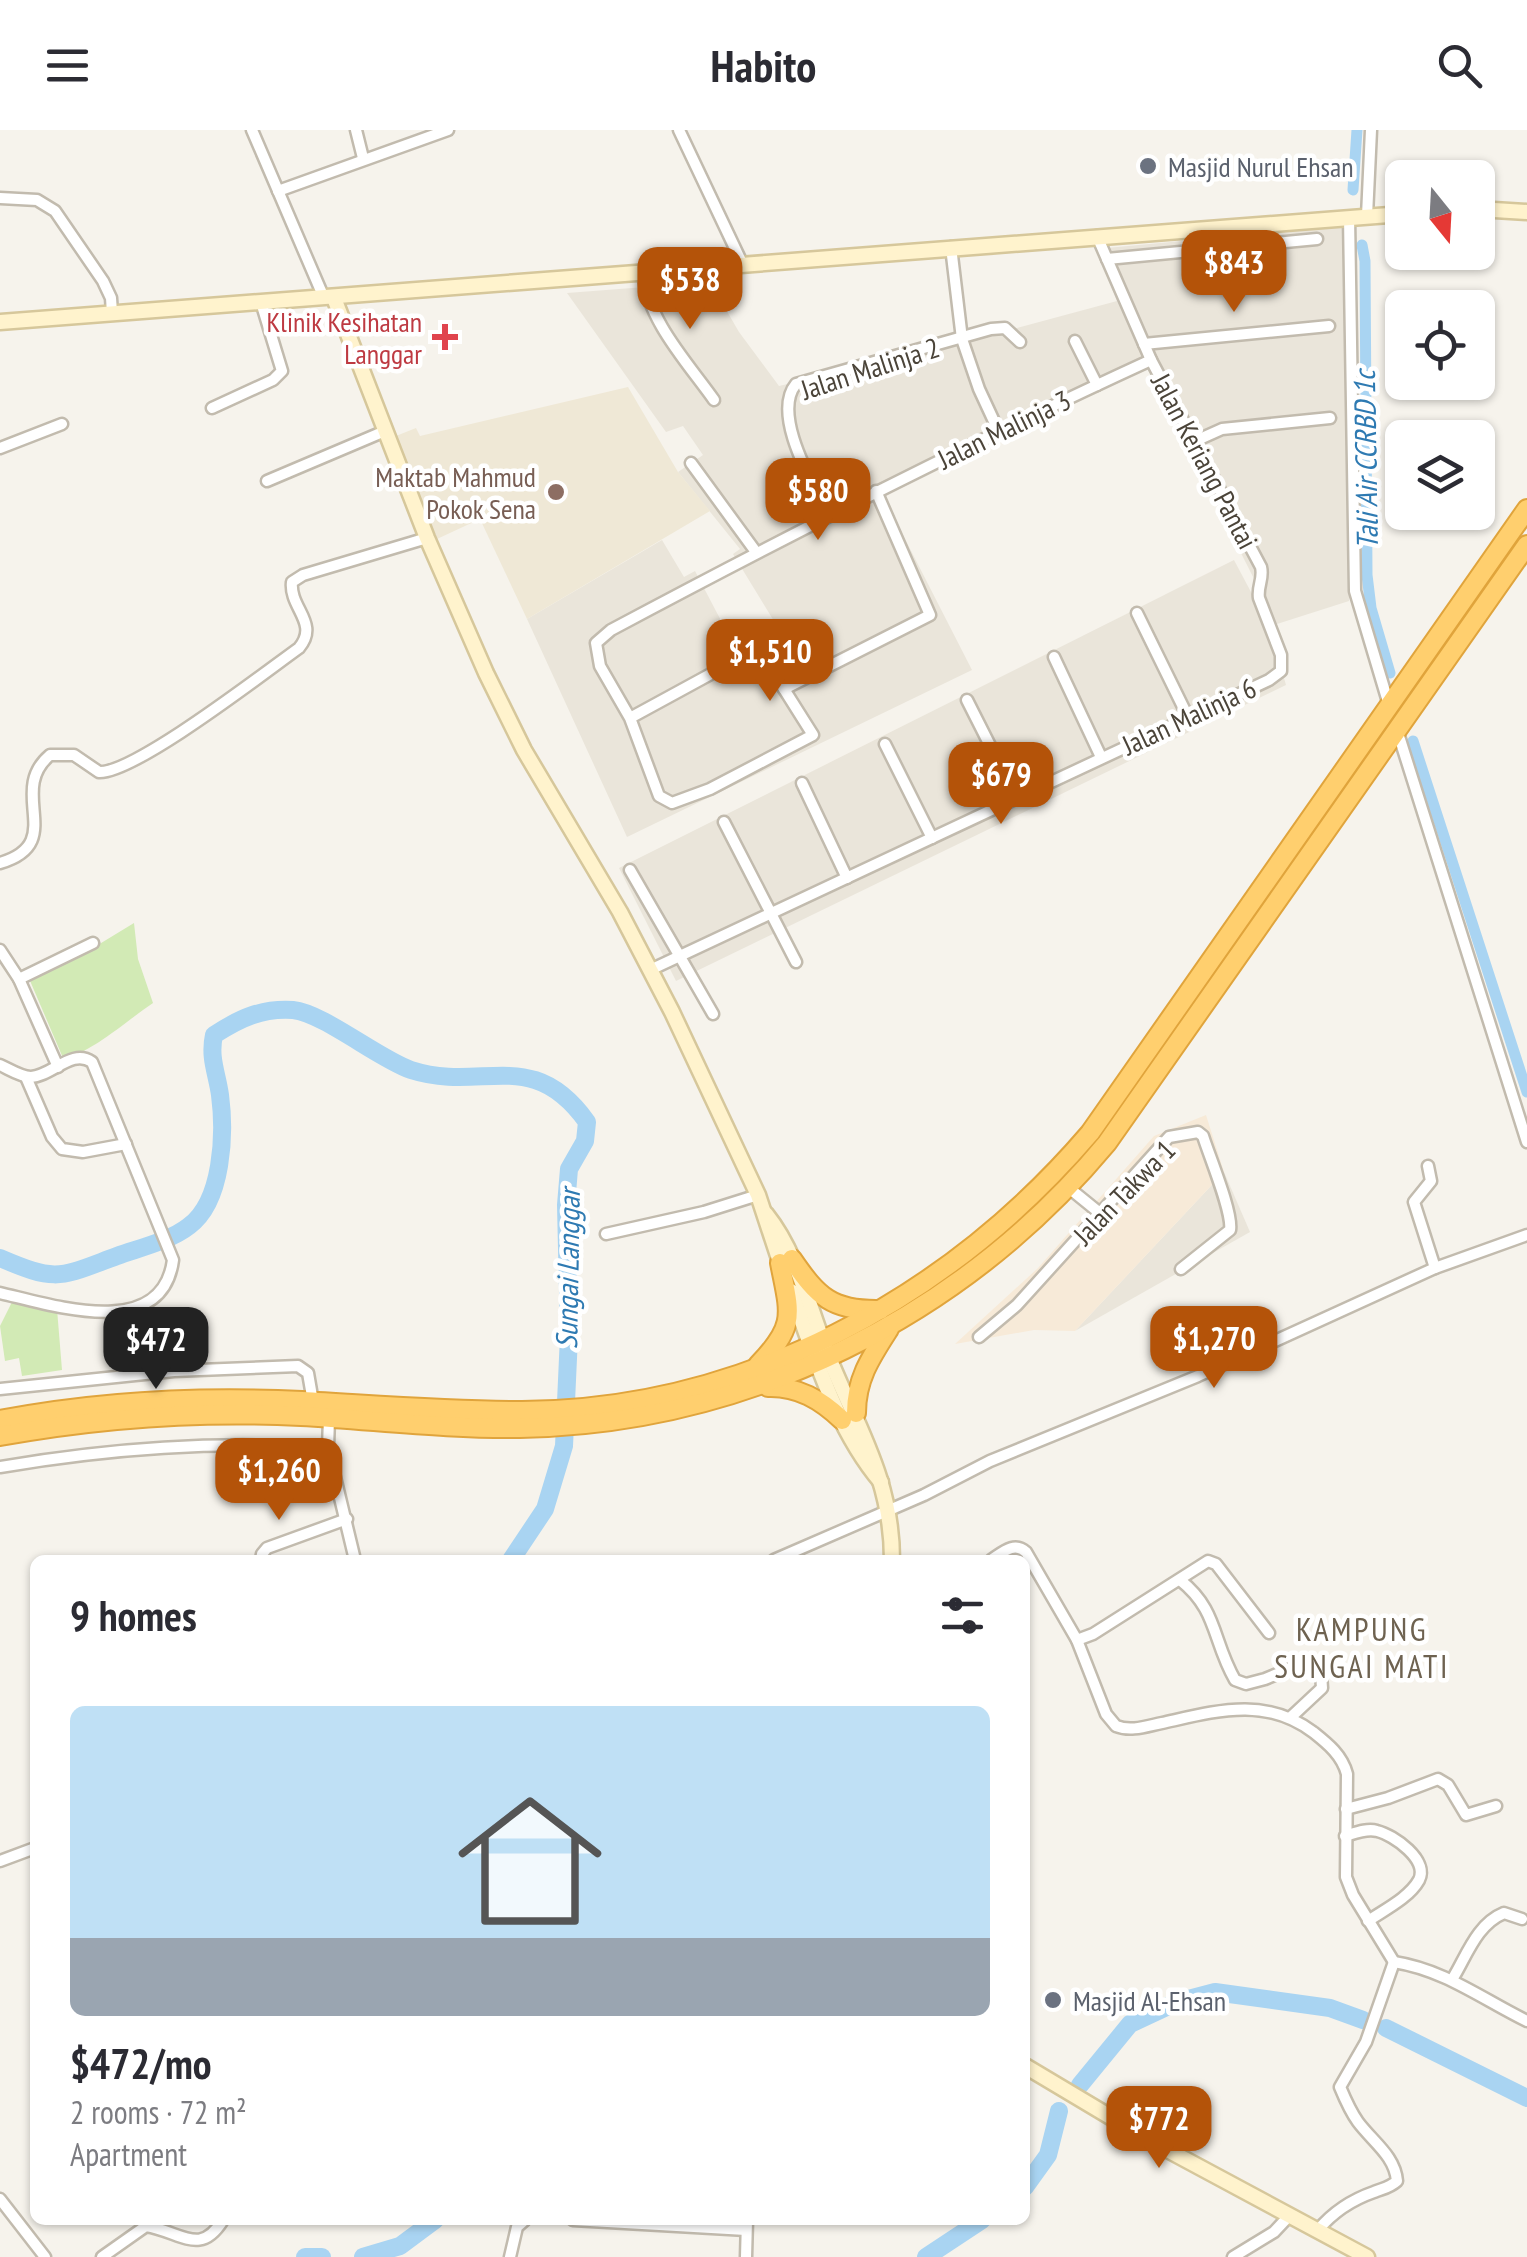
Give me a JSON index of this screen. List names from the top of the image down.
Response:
{
  "streets": {
    "street": [
      "Jalan Malinja 2",
      "Jalan Malinja 3",
      "Jalan Keriang Pantai",
      "Jalan Malinja 6",
      "Jalan Takwa 1"
    ]
  },
  "crossings": [
    ["Jalan Malinja 2", "Jalan Malinja 3"],
    ["Jalan Malinja 3", "Jalan Keriang Pantai"],
    ["Jalan Keriang Pantai", "Jalan Malinja 6"]
  ],
  "districts": ["KAMPUNG SUNGAI MATI"],
  "water": ["Tali Air CCRBD 1c", "Sungai Langgar"],
  "places": {
    "other": ["Masjid Nurul Ehsan", "Maktab Mahmud Pokok Sena", "Masjid Al-Ehsan"],
    "health": ["Klinik Kesihatan Langgar"]
  },
  "north": "bottom",
  "page": {
    "header": "Habito",
    "price": [
      "$843",
      "$538",
      "$580",
      "$1,510",
      "$679",
      "$1,270",
      "$472",
      "$1,260",
      "$772"
    ],
    "heading": "9 homes",
    "list": [
      {
        "name": "$472/mo",
        "note": "2 rooms · 72 m² · Apartment"
      }
    ]
  }
}
